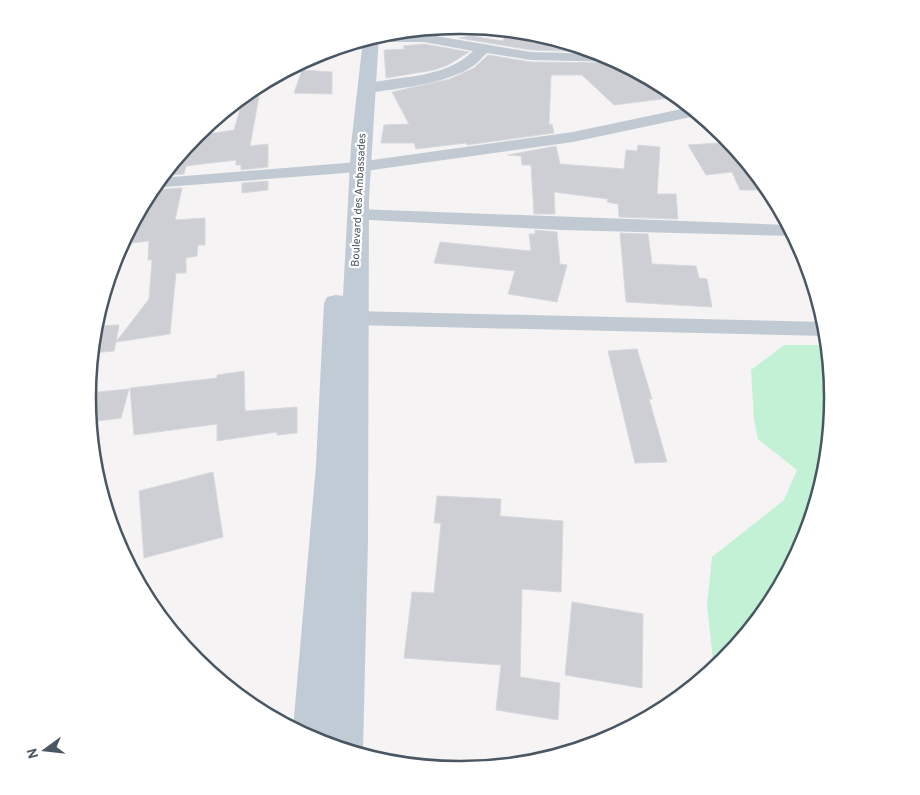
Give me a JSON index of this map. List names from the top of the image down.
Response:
{
  "streets": {
    "main road": ["Boulevard des Ambassades"]
  },
  "north": "left"
}
